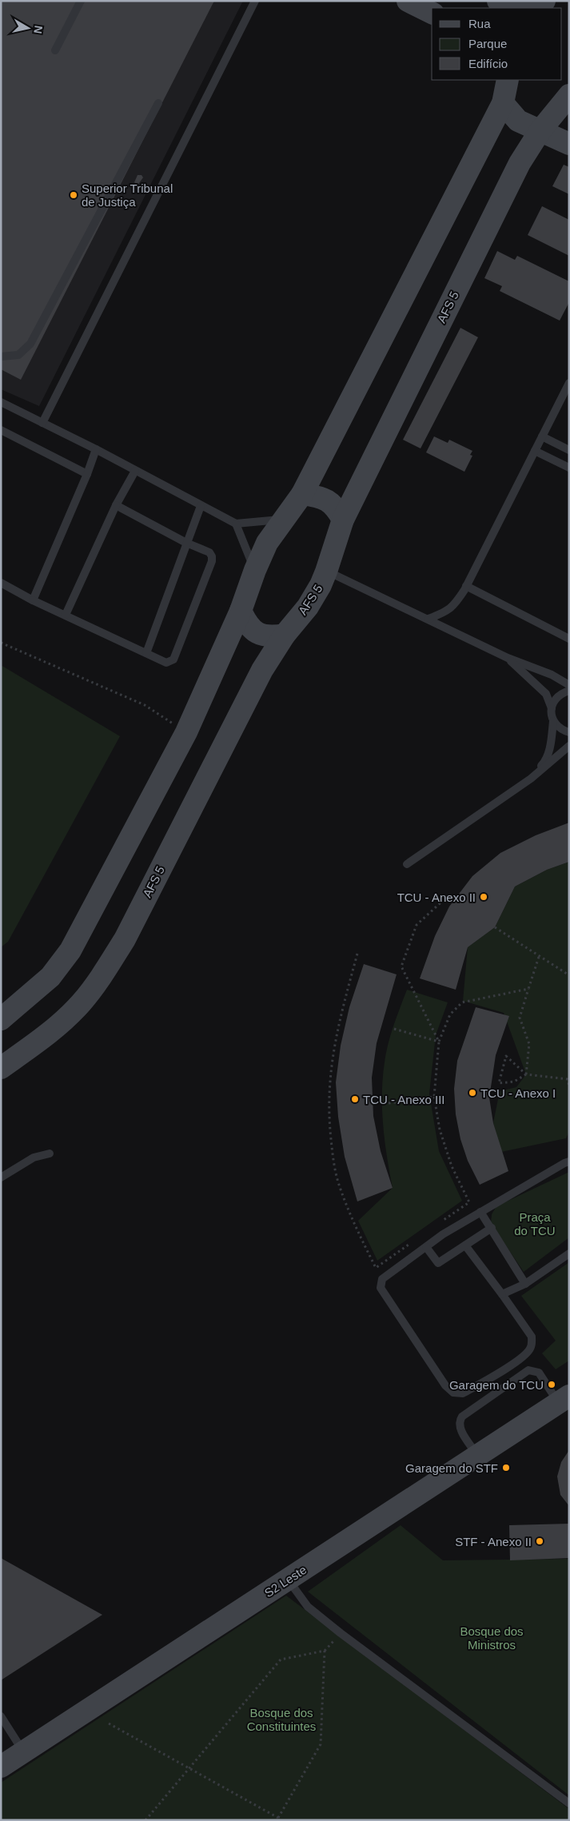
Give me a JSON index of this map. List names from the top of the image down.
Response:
{
  "streets": {
    "main road": ["AFS 5", "S2 Leste"]
  },
  "parks": ["Praça do TCU", "Bosque dos Ministros", "Bosque dos Constituintes"],
  "places": [
    "Superior Tribunal de Justiça",
    "TCU - Anexo II",
    "TCU - Anexo I",
    "TCU - Anexo III",
    "Garagem do TCU",
    "Garagem do STF",
    "STF - Anexo II"
  ],
  "legend": ["Rua", "Parque", "Edifício"],
  "north": "right"
}
